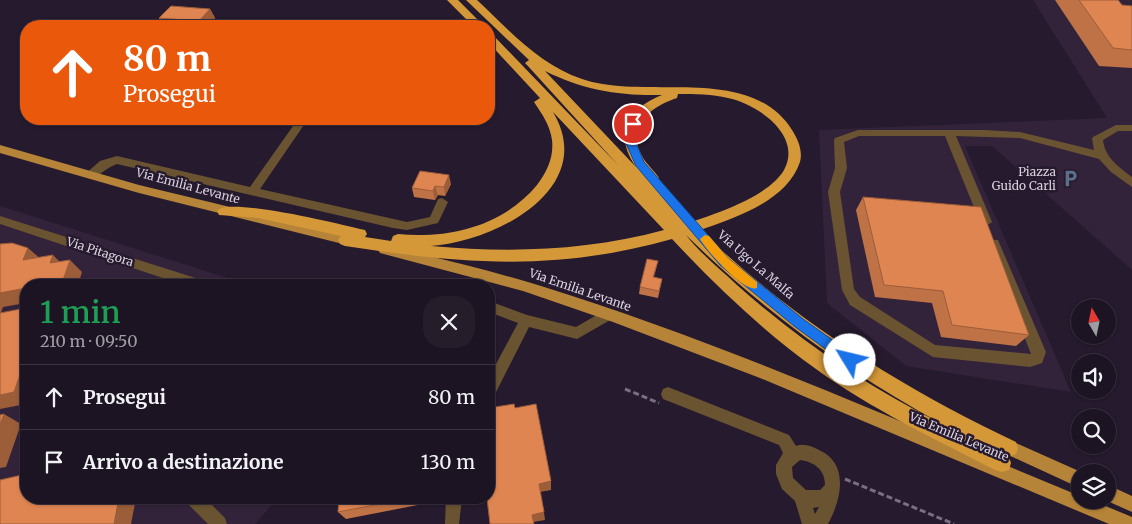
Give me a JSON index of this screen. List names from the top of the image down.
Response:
{
  "streets": {
    "highway": ["Via Ugo La Malfa"],
    "main road": ["Via Emilia Levante"],
    "street": ["Via Pitagora"]
  },
  "places": {
    "parking": ["Piazza Guido Carli"]
  },
  "north": "top",
  "page": {
    "turn": ["80 m", "Prosegui"],
    "heading": ["1 min", "210 m · 09:50"],
    "list": [
      {
        "name": "Prosegui",
        "value": "80 m"
      },
      {
        "name": "Arrivo a destinazione",
        "value": "130 m"
      }
    ]
  }
}
